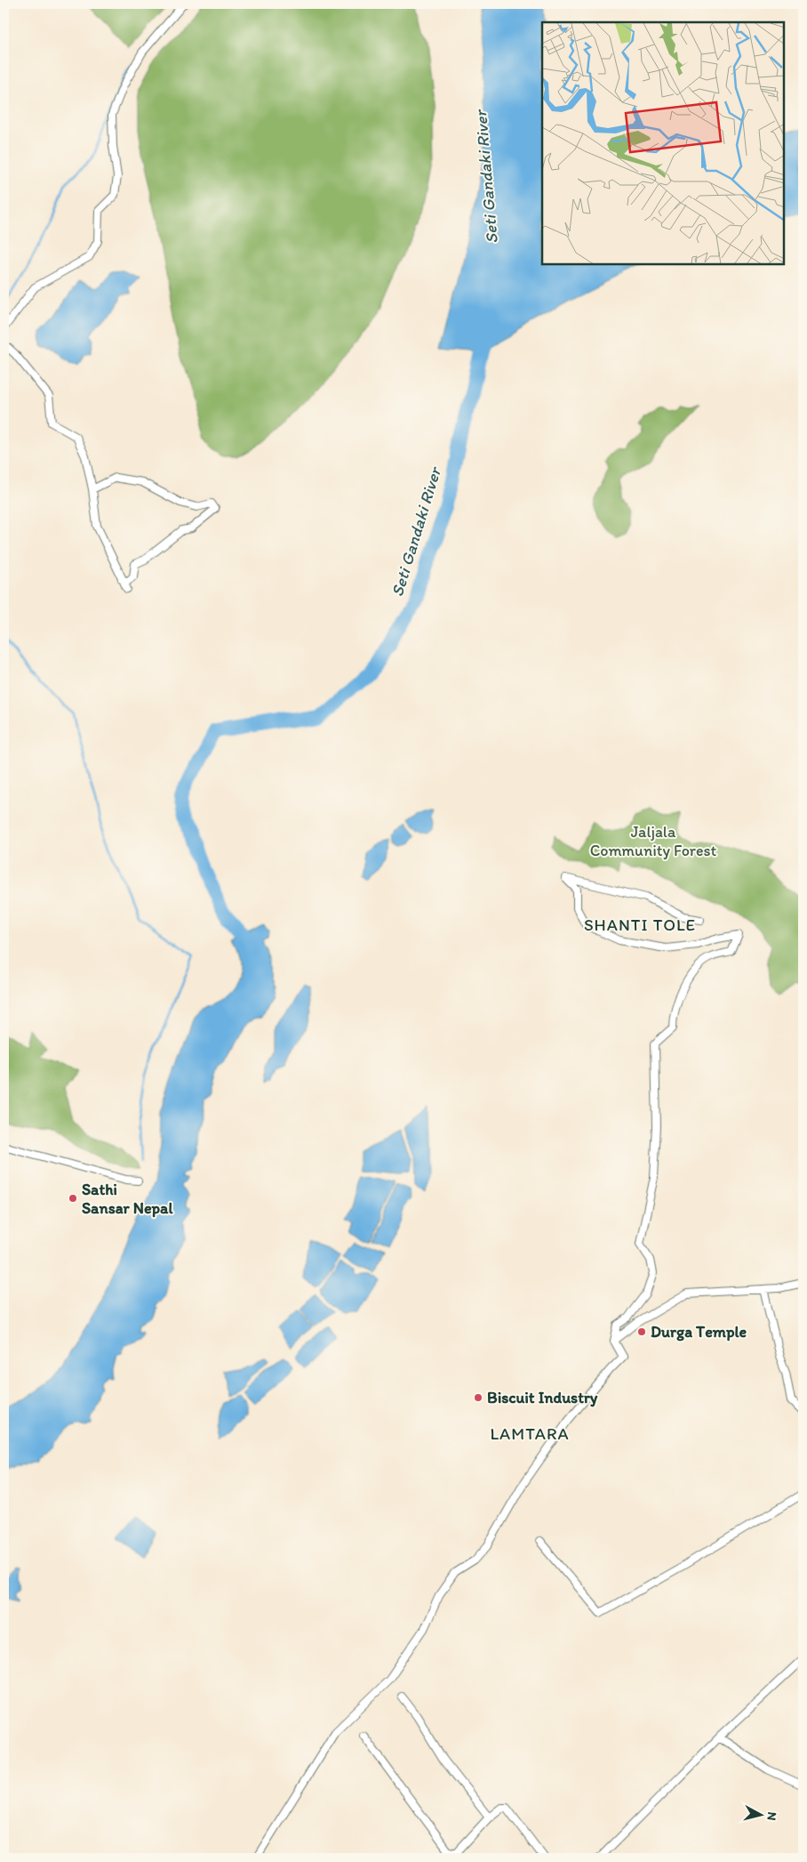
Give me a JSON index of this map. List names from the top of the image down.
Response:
{
  "districts": ["SHANTI TOLE", "LAMTARA"],
  "water": ["Seti Gandaki River"],
  "parks": ["Jaljala Community Forest"],
  "places": ["Sathi Sansar Nepal", "Durga Temple", "Biscuit Industry"],
  "north": "right"
}
